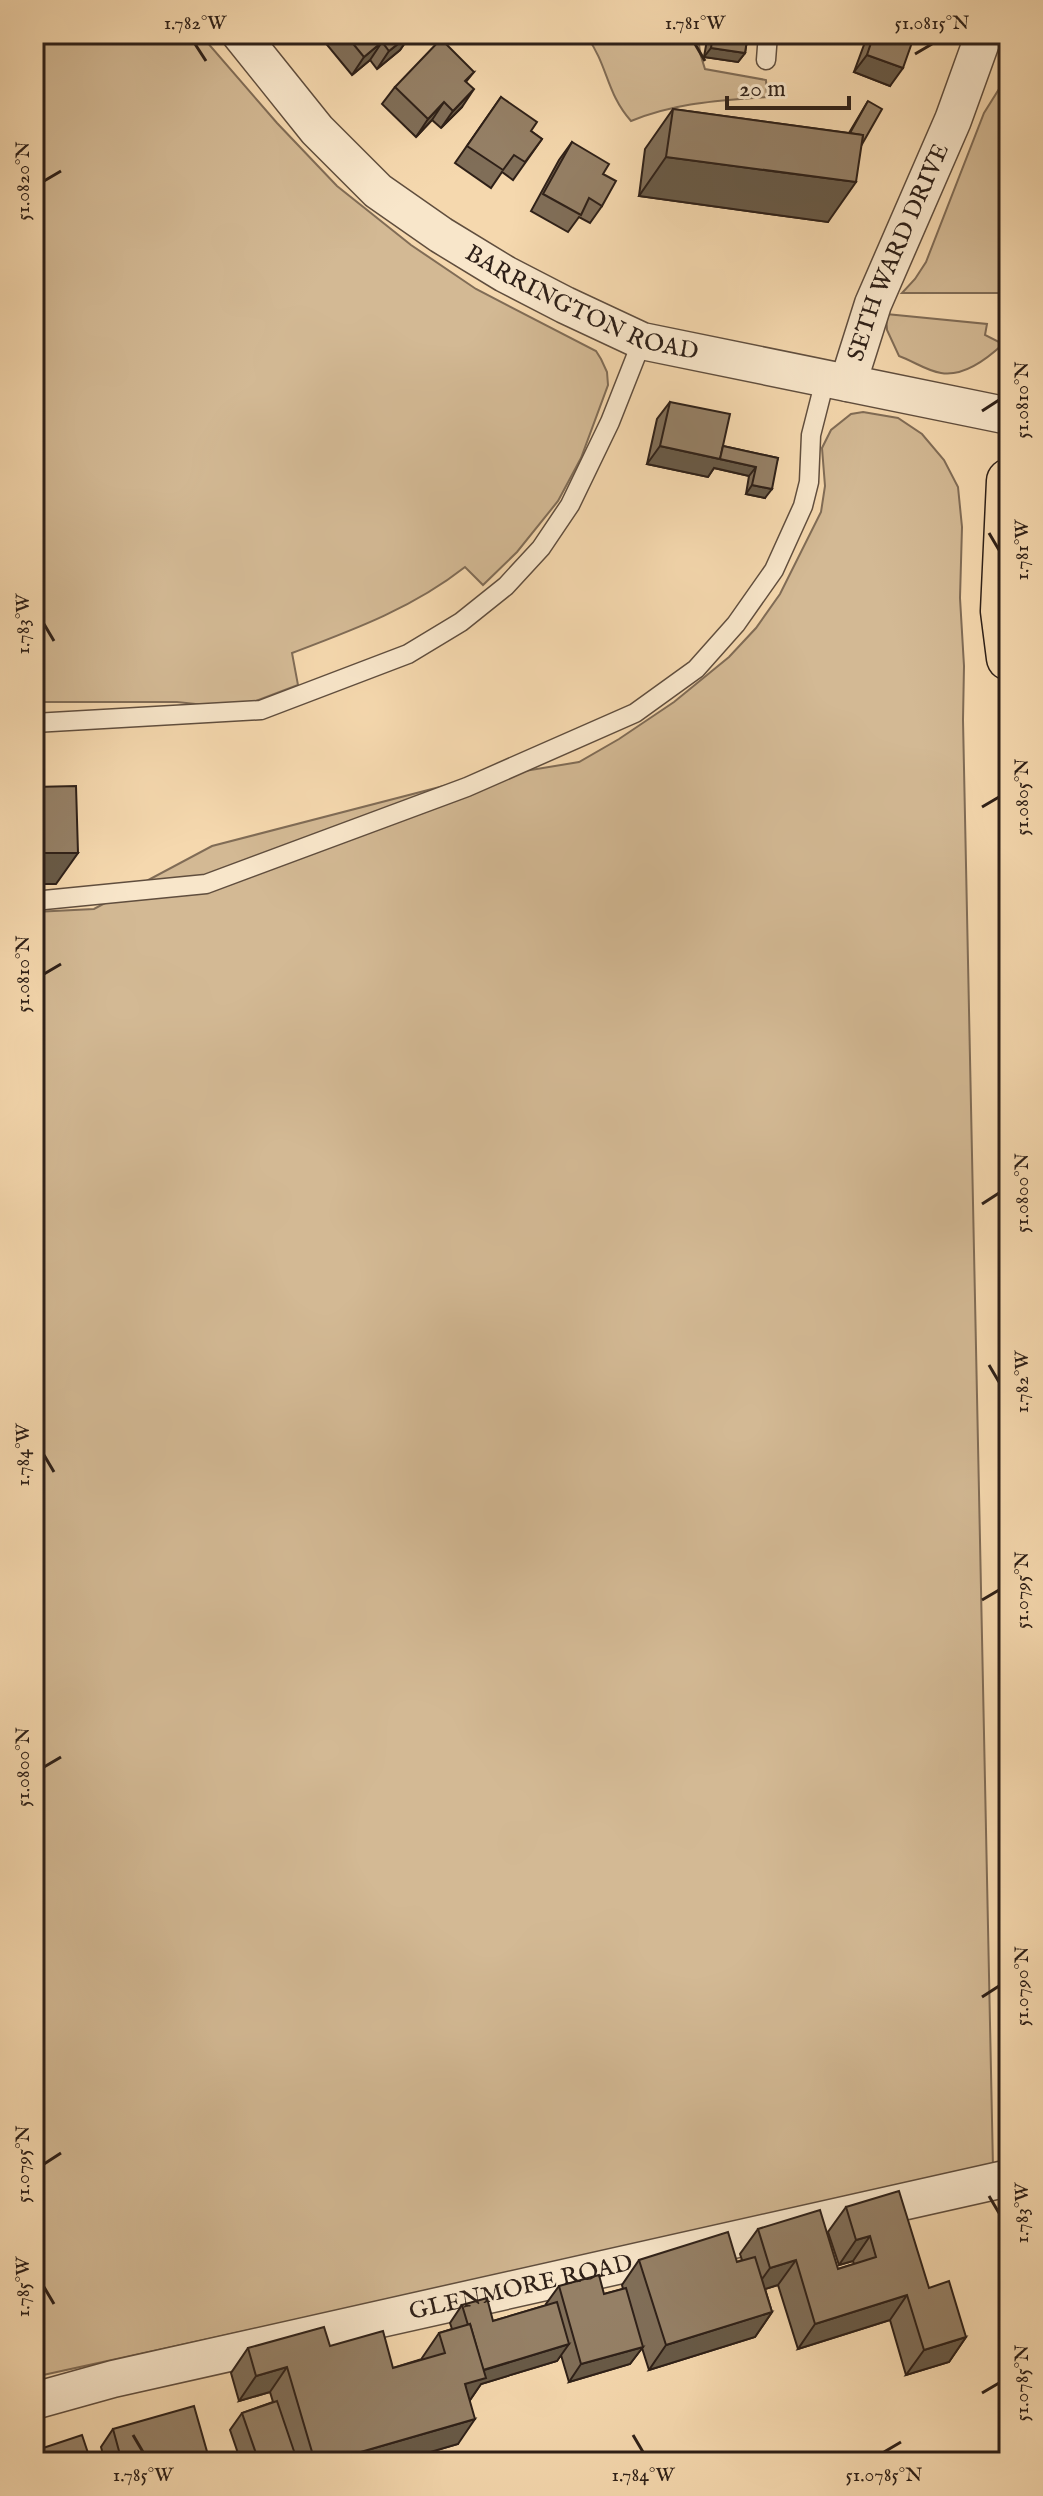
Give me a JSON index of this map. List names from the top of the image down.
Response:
{
  "streets": {
    "street": ["SETH WARD DRIVE", "BARRINGTON ROAD", "GLENMORE ROAD"]
  },
  "crossings": [
    ["SETH WARD DRIVE", "BARRINGTON ROAD"]
  ],
  "scale_bar": "20 m",
  "coordinates": [
    "1.782°W",
    "1.781°W",
    "51.0815°N",
    "51.0820°N",
    "51.0810°N",
    "1.783°W",
    "51.0805°N",
    "51.0800°N",
    "1.784°W",
    "51.0795°N",
    "51.0790°N",
    "1.785°W",
    "51.0785°N"
  ]
}
